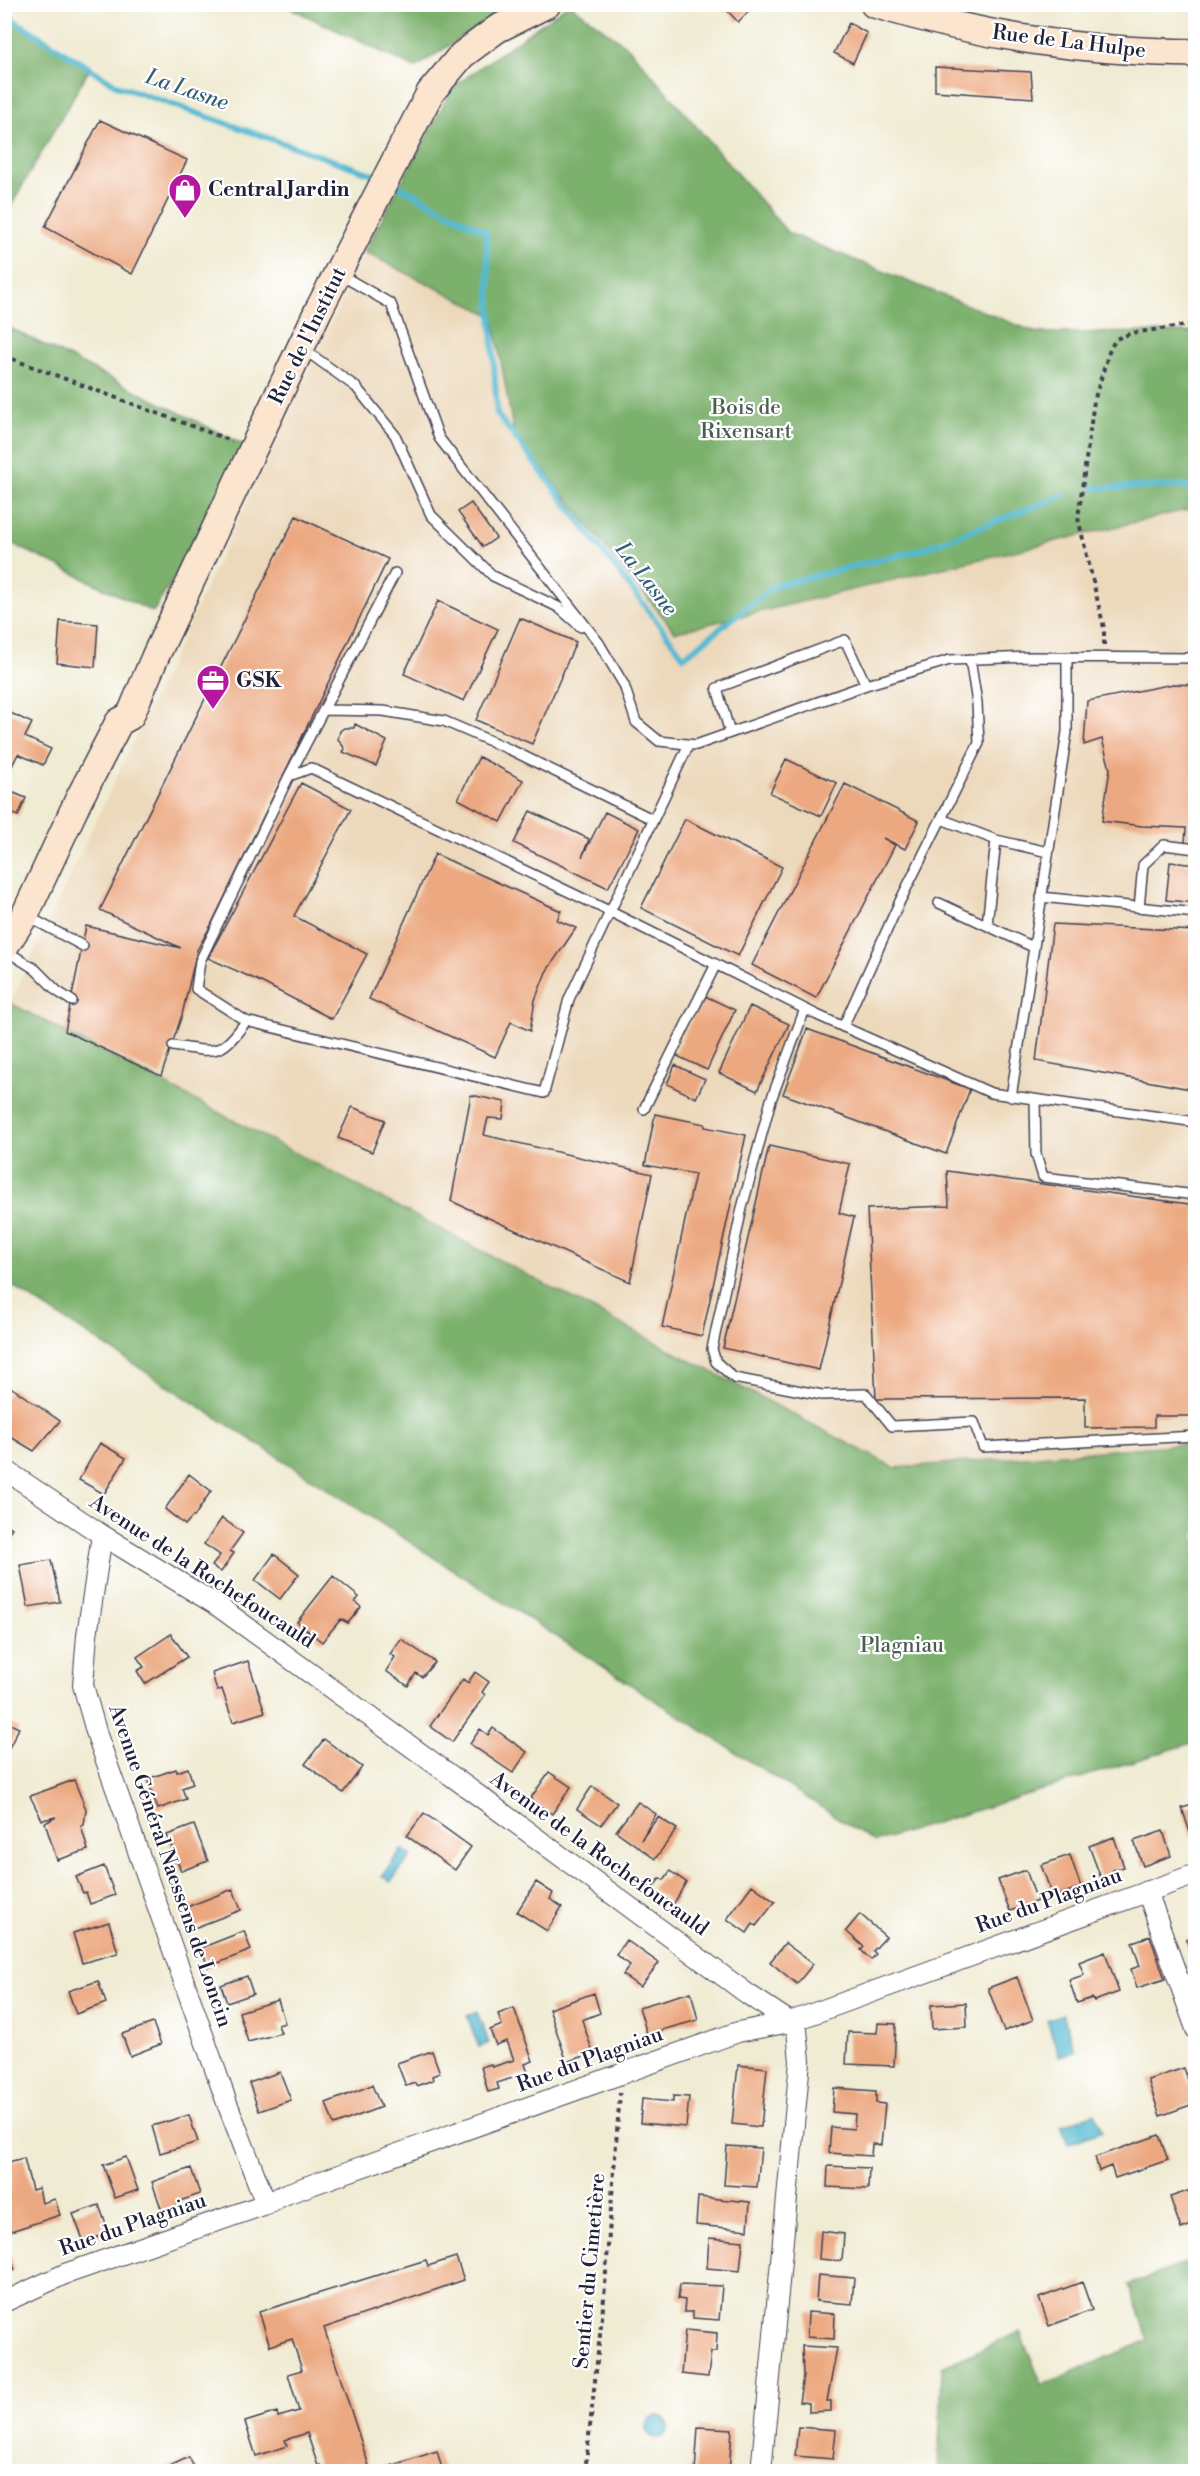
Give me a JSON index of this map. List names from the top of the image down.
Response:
{
  "streets": {
    "street": [
      "Rue de La Hulpe",
      "Rue de l'Institut",
      "Avenue de la Rochefoucauld",
      "Avenue Général Naessens de Loncin",
      "Rue du Plagniau"
    ],
    "path": ["Sentier du Cimetière"]
  },
  "crossings": [
    ["Avenue de la Rochefoucauld", "Avenue Général Naessens de Loncin"],
    ["Avenue de la Rochefoucauld", "Rue du Plagniau"],
    ["Avenue Général Naessens de Loncin", "Rue du Plagniau"],
    ["Rue du Plagniau", "Sentier du Cimetière"]
  ],
  "water": ["La Lasne"],
  "parks": ["Bois de Rixensart", "Plagniau"],
  "places": {
    "shop": ["Central Jardin"],
    "office": ["GSK"]
  }
}
